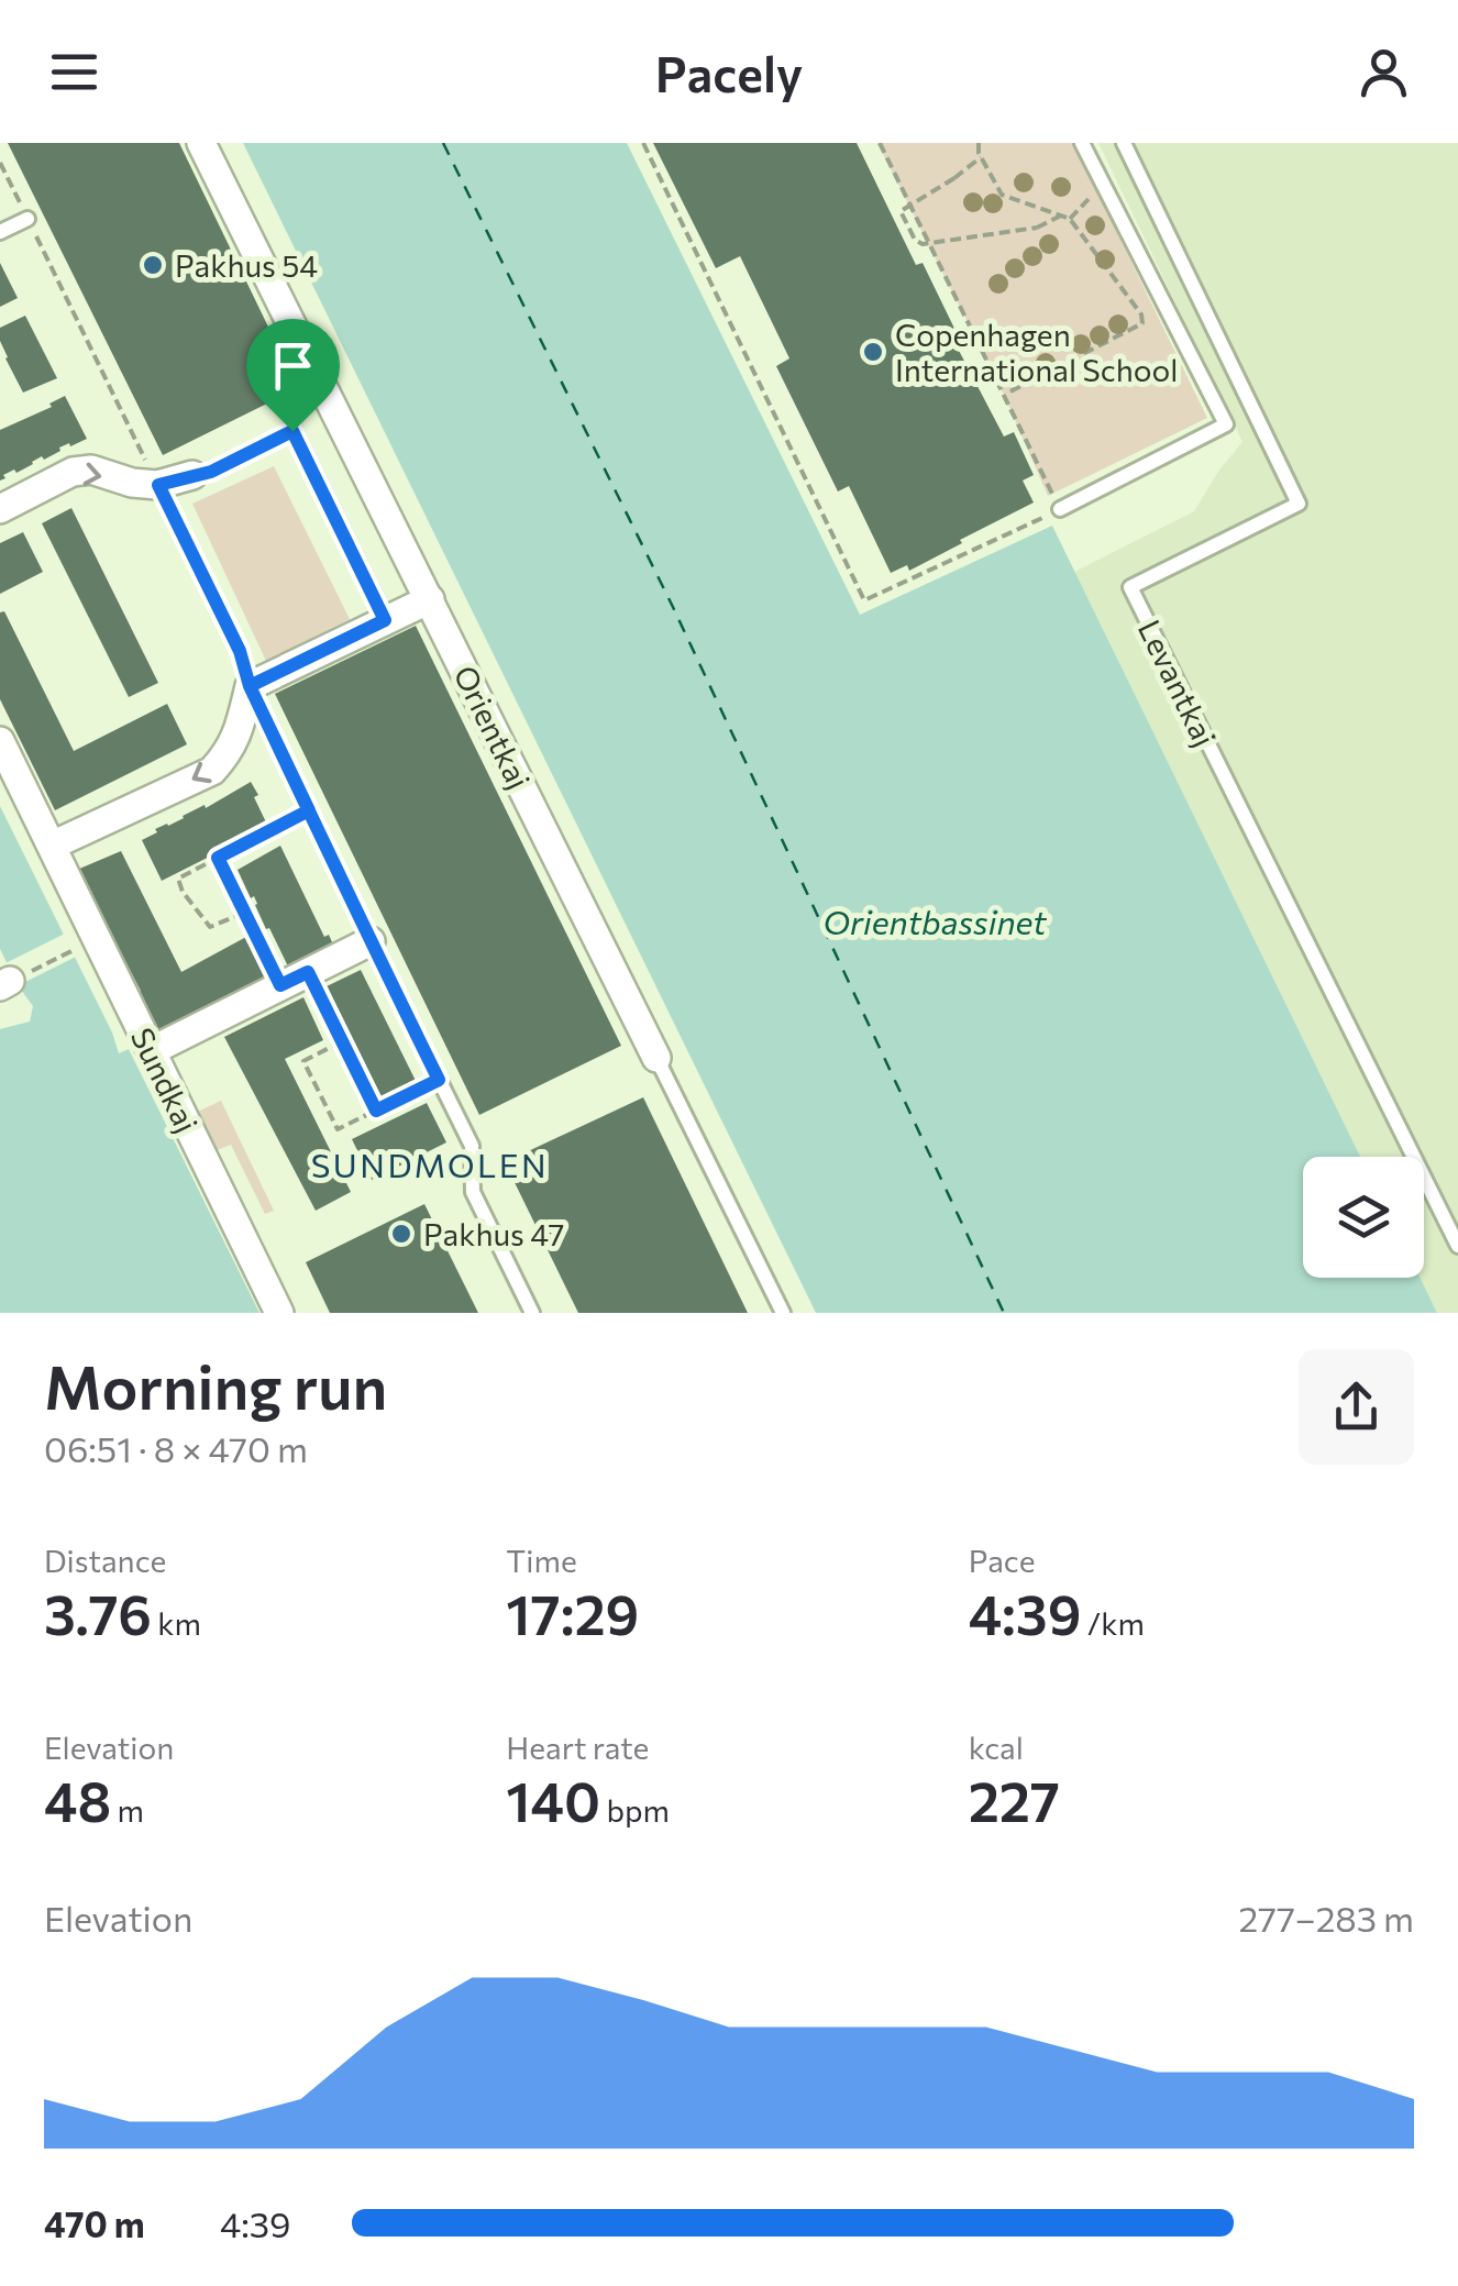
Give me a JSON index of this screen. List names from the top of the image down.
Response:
{
  "streets": {
    "street": ["Orientkaj", "Sundkaj"],
    "lane": ["Levantkaj"]
  },
  "districts": ["SUNDMOLEN"],
  "water": ["Orientbassinet"],
  "places": ["Pakhus 54", "Copenhagen International School", "Pakhus 47"],
  "page": {
    "header": "Pacely",
    "heading": ["Morning run", "06:51 · 8 × 470 m"],
    "stats": [
      ["Distance", "3.76 km"],
      ["Time", "17:29"],
      ["Pace", "4:39 /km"],
      ["Elevation", "48 m"],
      ["Heart rate", "140 bpm"],
      ["kcal", "227"]
    ],
    "chart": ["Elevation", "277–283 m"],
    "list": [
      {
        "name": "470 m",
        "note": "4:39"
      }
    ]
  }
}
